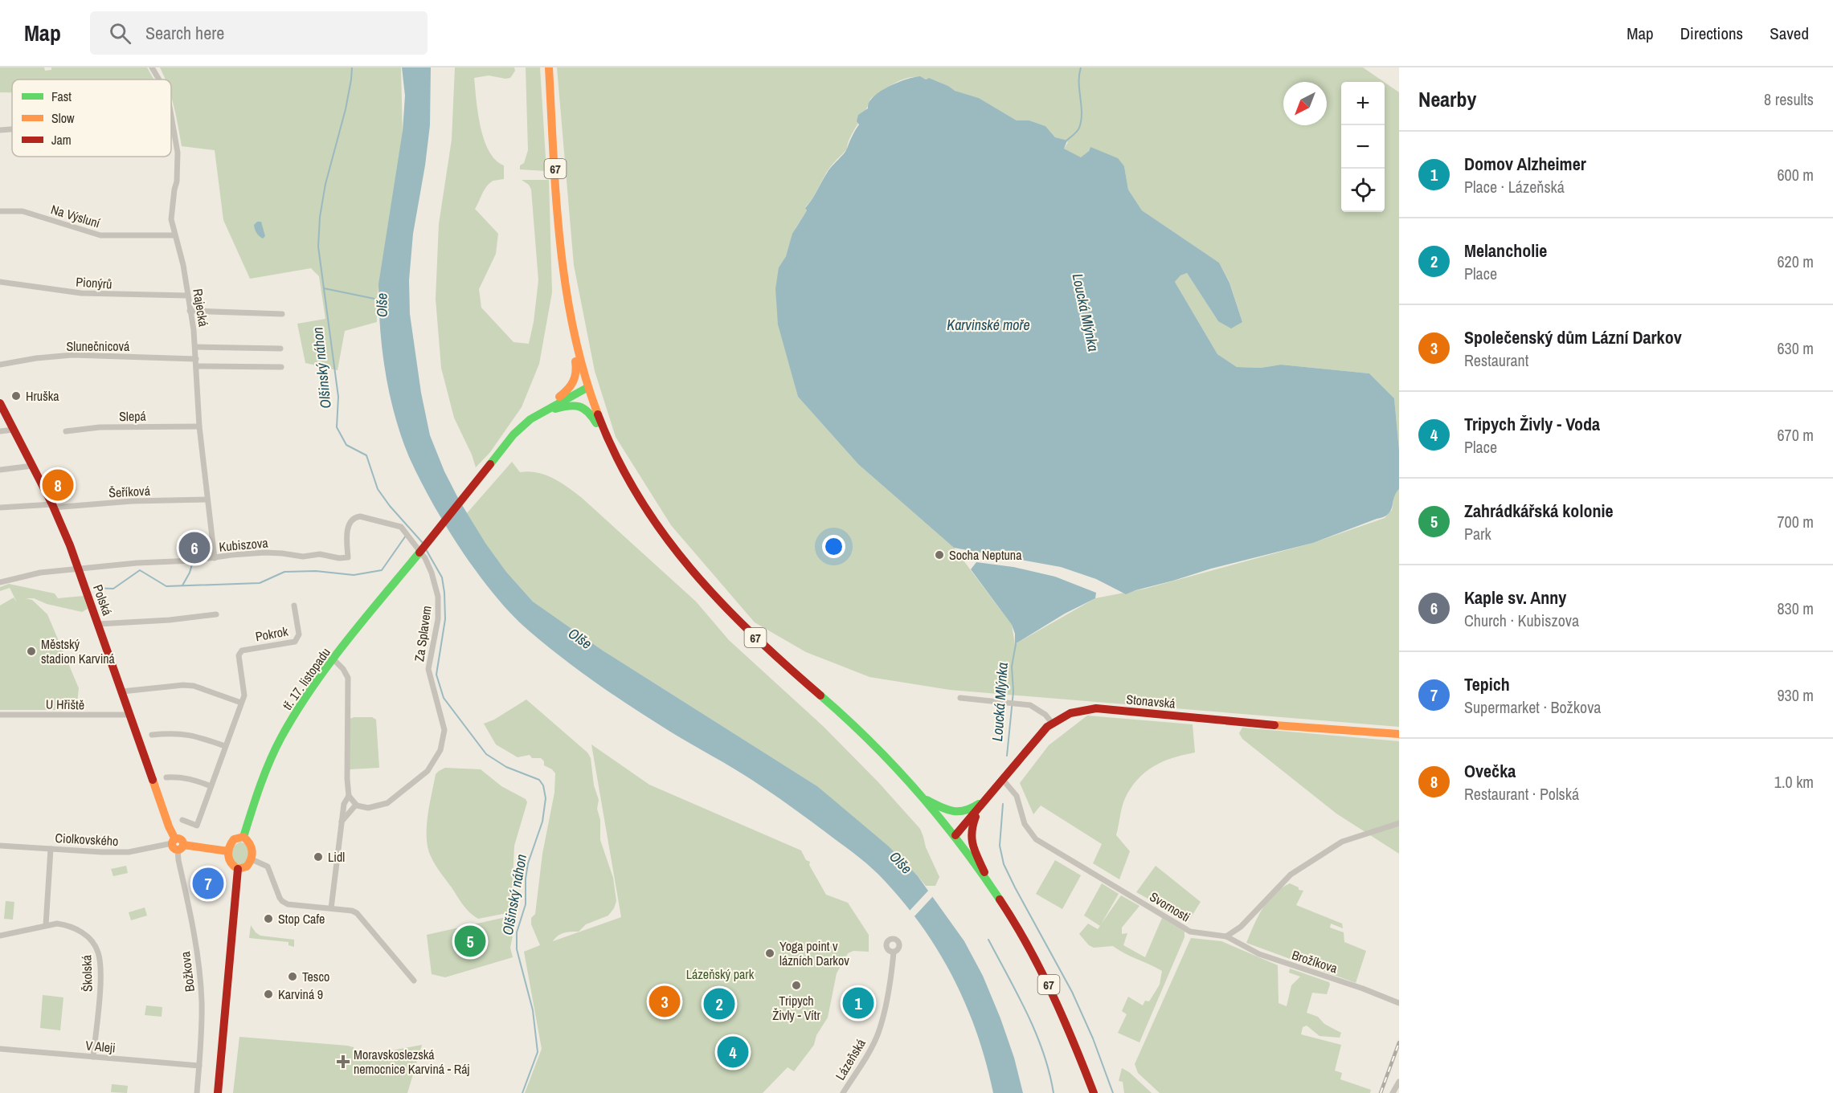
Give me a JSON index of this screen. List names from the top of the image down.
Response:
{
  "streets": {
    "main road": [
      "67",
      "Polská",
      "tř. 17. listopadu",
      "Stonavská"
    ],
    "street": [
      "Na Výsluní",
      "Pionýrů",
      "Rajecká",
      "Slunečnicová",
      "Slepá",
      "Šeříková",
      "Kubiszova",
      "Pokrok",
      "Za Splavem",
      "U Hřiště",
      "Ciolkovského",
      "Svornosti",
      "Brožíkova",
      "Božkova",
      "Školská",
      "V Aleji",
      "Lázeňská"
    ]
  },
  "crossings": [
    ["67", "Stonavská"],
    ["Na Výsluní", "Rajecká"],
    ["Pionýrů", "Rajecká"],
    ["Rajecká", "Slunečnicová"],
    ["Rajecká", "Slepá"],
    ["Rajecká", "Šeříková"],
    ["Rajecká", "Kubiszova"],
    ["Šeříková", "Polská"],
    ["Kubiszova", "Polská"],
    ["Kubiszova", "Za Splavem"],
    ["Polská", "U Hřiště"],
    ["Polská", "Ciolkovského"],
    ["Polská", "Božkova"],
    ["Stonavská", "Svornosti"],
    ["Ciolkovského", "Božkova"],
    ["Svornosti", "Brožíkova"],
    ["Božkova", "V Aleji"],
    ["Školská", "V Aleji"]
  ],
  "water": [
    "Olše",
    "Loucká Mlýnka",
    "Karvinské moře",
    "Olšinský náhon"
  ],
  "parks": ["Lázeňský park"],
  "places": {
    "other": [
      "Hruška",
      "Socha Neptuna",
      "Městský stadion Karviná",
      "Lidl",
      "Stop Cafe",
      "Yoga point v lázních Darkov",
      "Tesco",
      "Tripych Živly - Vítr",
      "Karviná 9"
    ],
    "health": ["Moravskoslezská nemocnice Karviná - Ráj"]
  },
  "legend": ["Fast", "Slow", "Jam"],
  "north": "bottom left",
  "page": {
    "header": "Map",
    "search": "Search here",
    "nav": ["Map", "Directions", "Saved"],
    "heading": ["Nearby", "8 results"],
    "map_buttons": ["+", "−"],
    "list": [
      {
        "mark": "1",
        "name": "Domov Alzheimer",
        "note": "Place · Lázeňská",
        "value": "600 m"
      },
      {
        "mark": "2",
        "name": "Melancholie",
        "note": "Place",
        "value": "620 m"
      },
      {
        "mark": "3",
        "name": "Společenský dům Lázní Darkov",
        "note": "Restaurant",
        "value": "630 m"
      },
      {
        "mark": "4",
        "name": "Tripych Živly - Voda",
        "note": "Place",
        "value": "670 m"
      },
      {
        "mark": "5",
        "name": "Zahrádkářská kolonie",
        "note": "Park",
        "value": "700 m"
      },
      {
        "mark": "6",
        "name": "Kaple sv. Anny",
        "note": "Church · Kubiszova",
        "value": "830 m"
      },
      {
        "mark": "7",
        "name": "Tepich",
        "note": "Supermarket · Božkova",
        "value": "930 m"
      },
      {
        "mark": "8",
        "name": "Ovečka",
        "note": "Restaurant · Polská",
        "value": "1.0 km"
      }
    ],
    "pins": [
      "8",
      "6",
      "7",
      "5",
      "3",
      "1",
      "2",
      "4"
    ]
  }
}
